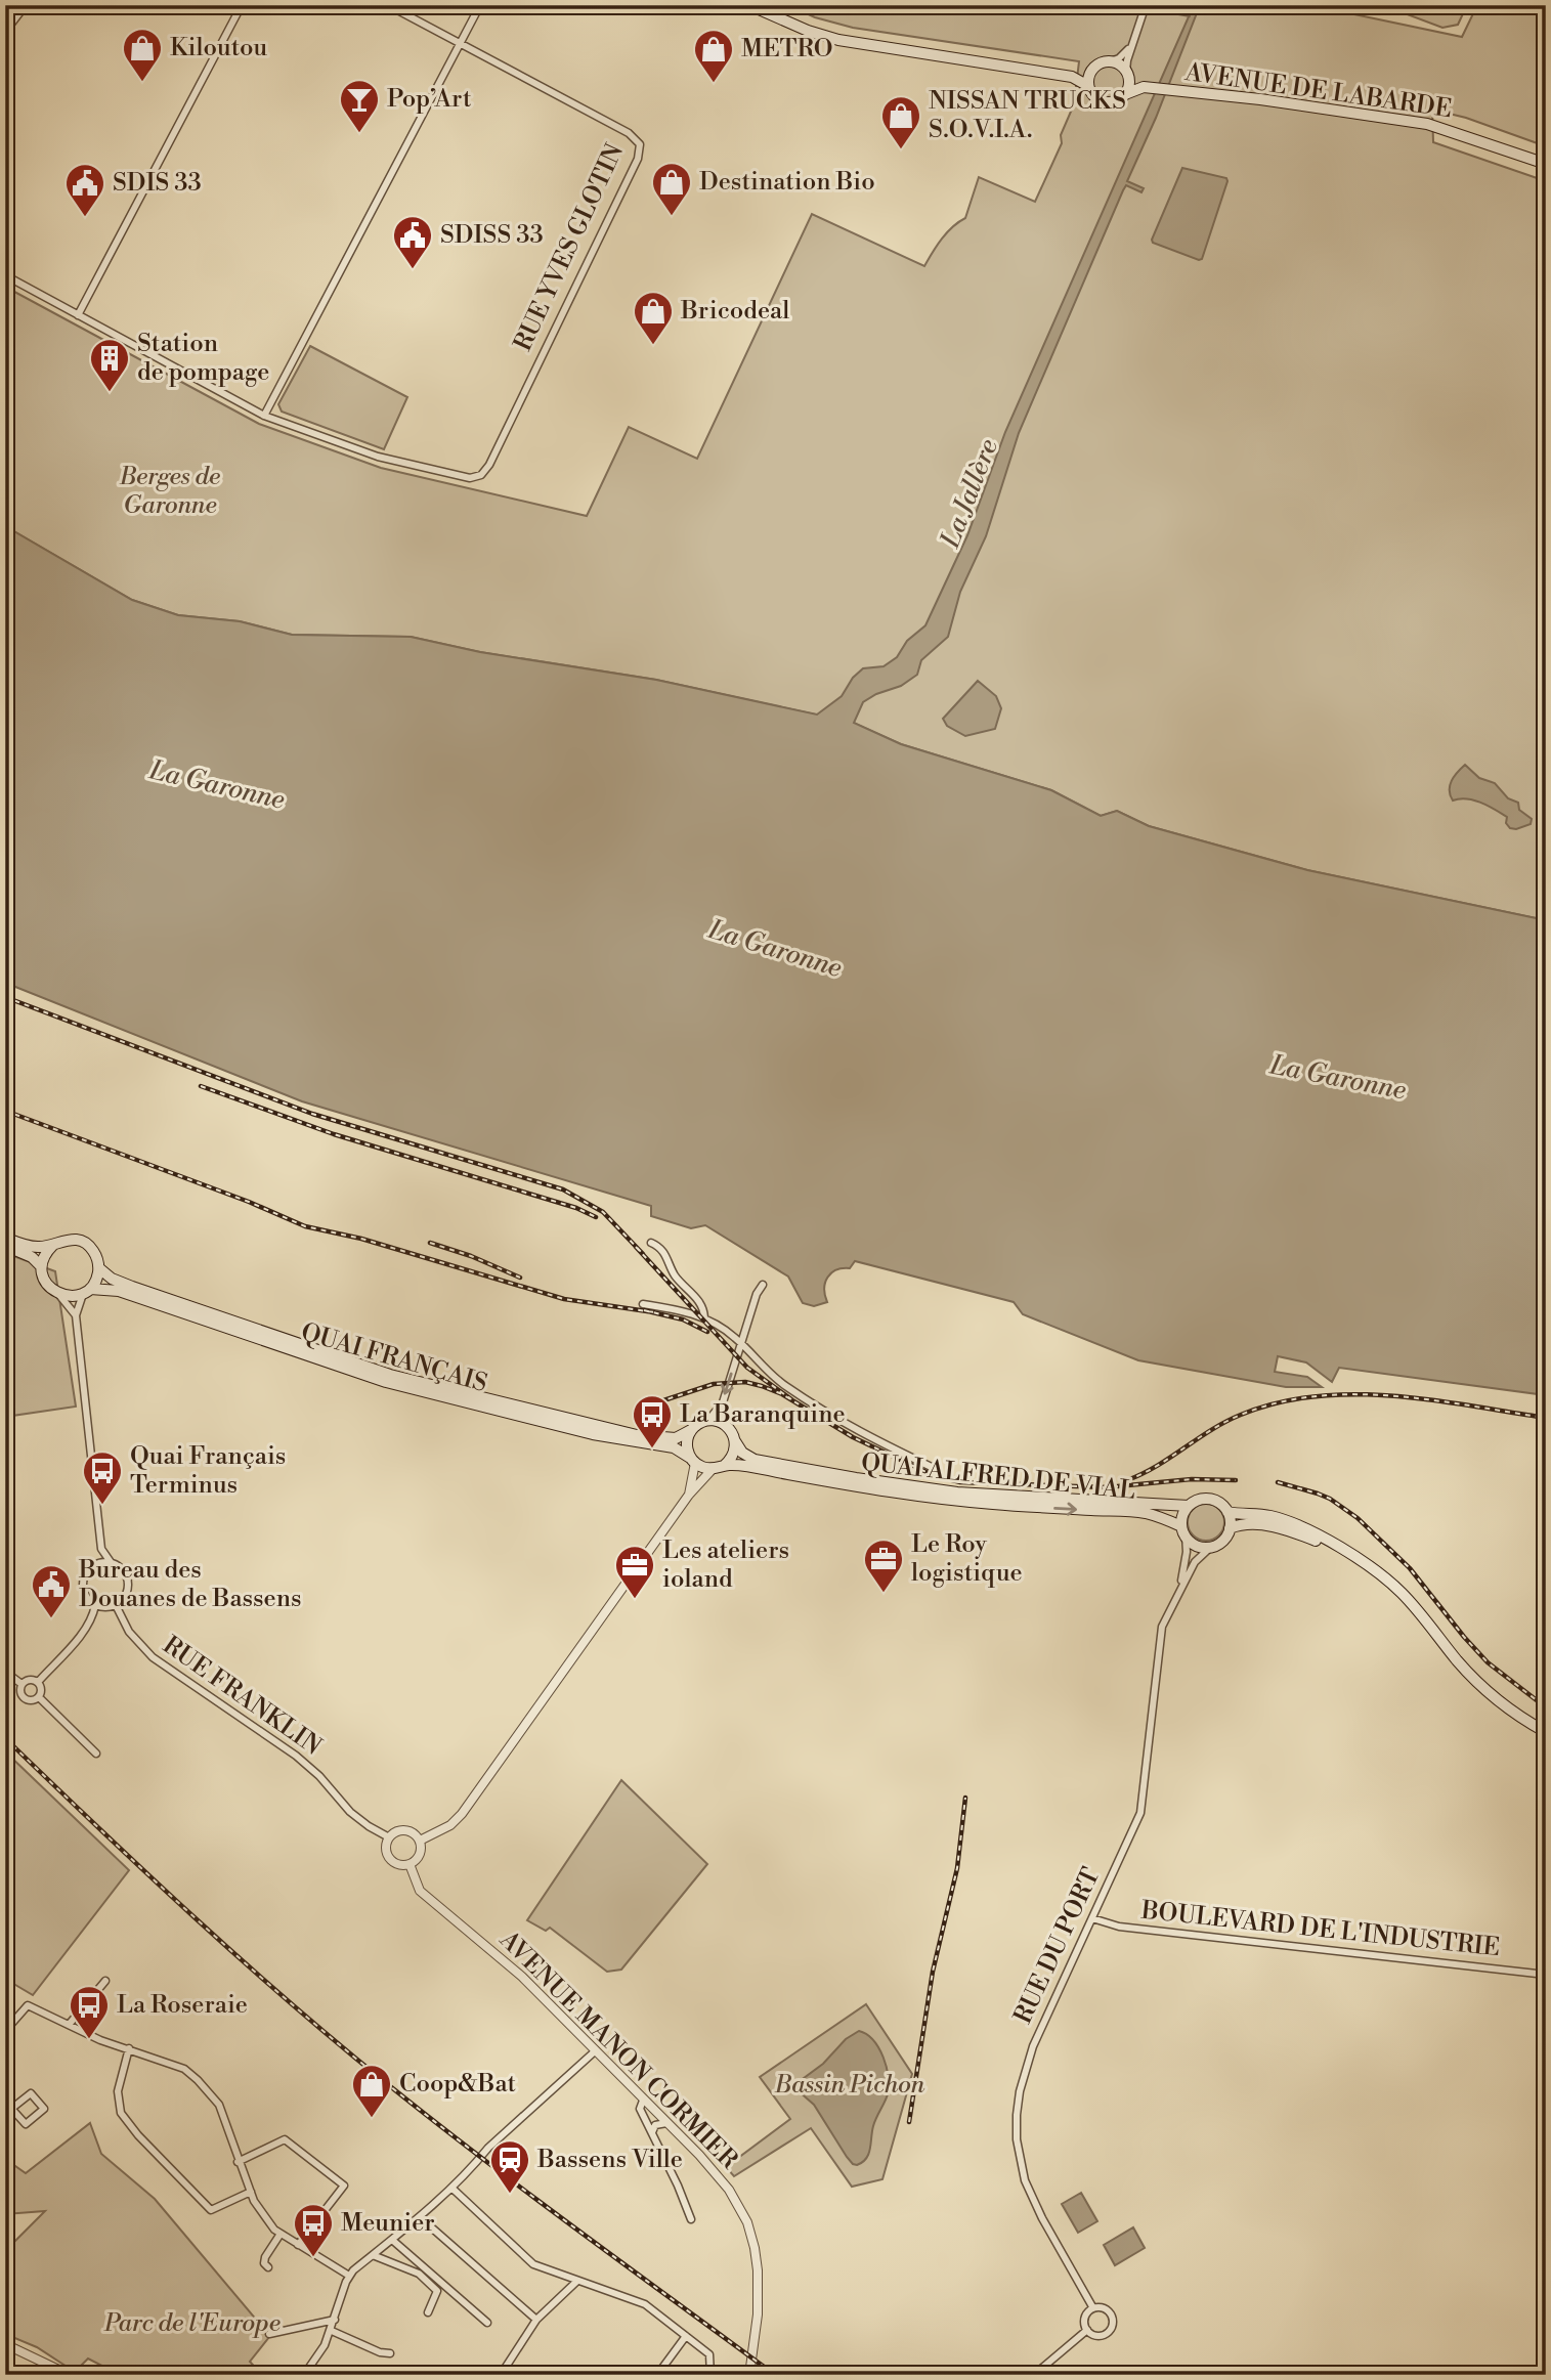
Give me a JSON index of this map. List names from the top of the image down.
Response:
{
  "streets": {
    "main road": ["AVENUE DE LABARDE", "QUAI FRANÇAIS", "QUAI ALFRED DE VIAL"],
    "street": [
      "RUE YVES GLOTIN",
      "RUE FRANKLIN",
      "BOULEVARD DE L'INDUSTRIE",
      "RUE DU PORT",
      "AVENUE MANON CORMIER"
    ]
  },
  "crossings": [
    ["QUAI FRANÇAIS", "QUAI ALFRED DE VIAL"],
    ["QUAI ALFRED DE VIAL", "RUE DU PORT"],
    ["RUE FRANKLIN", "AVENUE MANON CORMIER"],
    ["BOULEVARD DE L'INDUSTRIE", "RUE DU PORT"]
  ],
  "water": ["La Jallère", "La Garonne"],
  "parks": ["Berges de Garonne", "Bassin Pichon", "Parc de l'Europe"],
  "places": {
    "shop": [
      "Kiloutou",
      "METRO",
      "NISSAN TRUCKS S.O.V.I.A.",
      "Destination Bio",
      "Bricodeal",
      "Coop&Bat"
    ],
    "bar": ["Pop’Art"],
    "public building": ["SDIS 33", "SDISS 33", "Bureau des Douanes de Bassens"],
    "building": ["Station de pompage"],
    "bus stop": [
      "La Baranquine",
      "Quai Français Terminus",
      "La Roseraie",
      "Meunier"
    ],
    "office": ["Le Roy logistique", "Les ateliers ioland"],
    "station": ["Bassens Ville"]
  }
}
